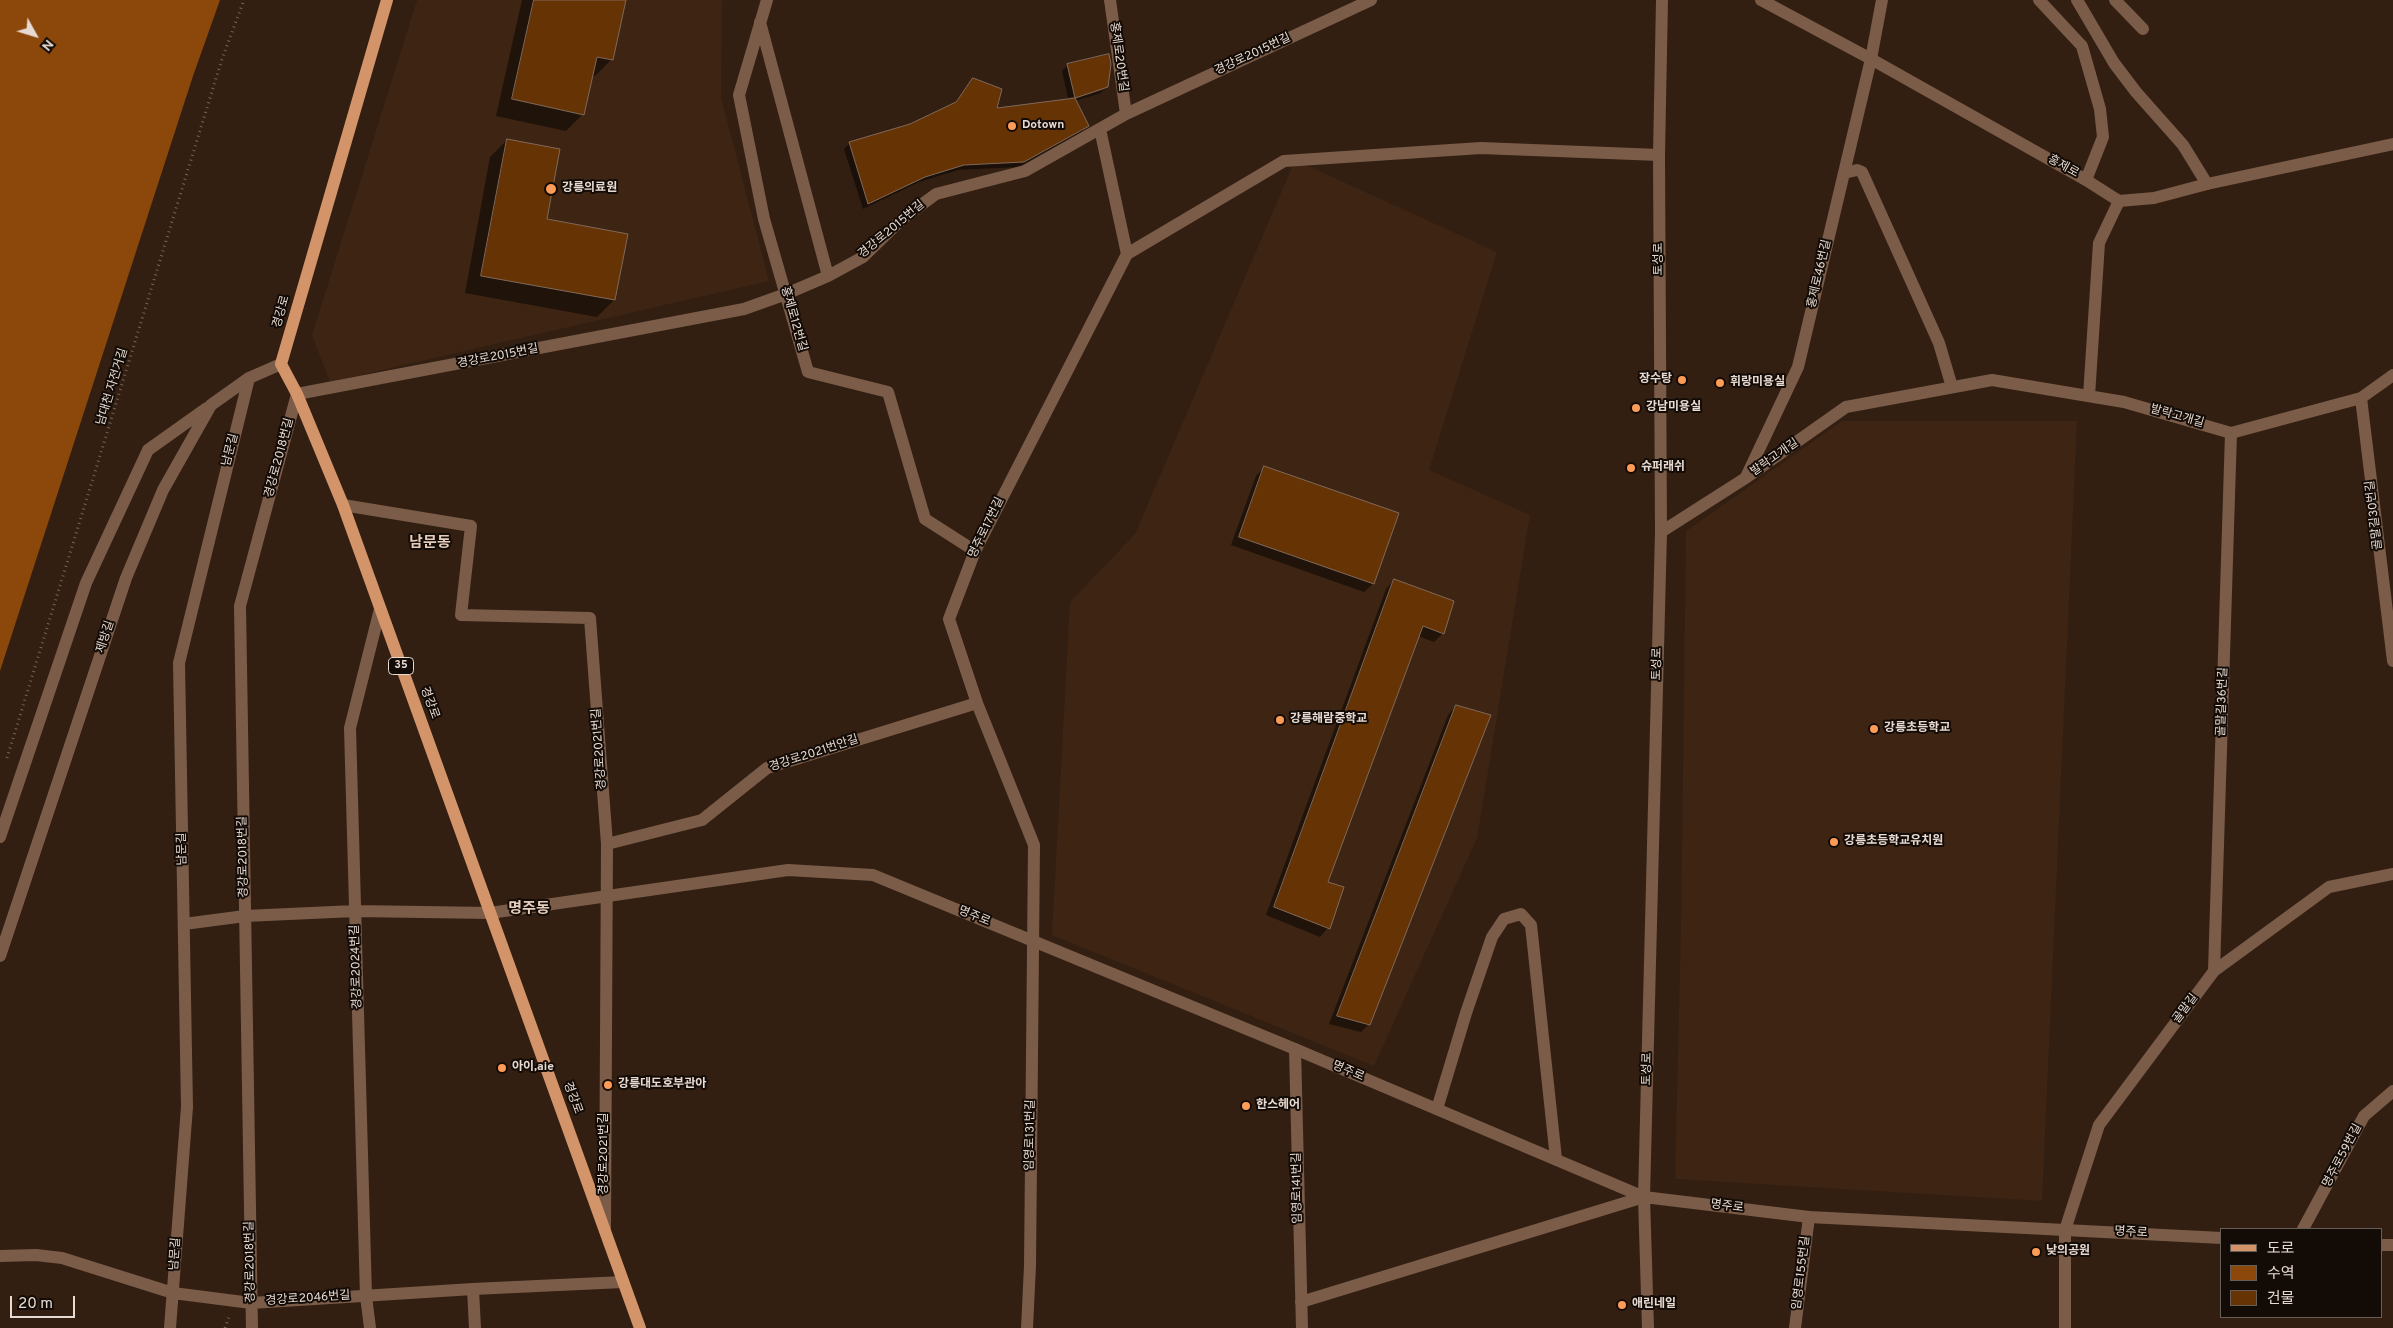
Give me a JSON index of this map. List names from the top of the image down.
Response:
{
  "streets": {
    "main road": ["경강로", "35"],
    "street": [
      "경강로2015번길",
      "홍제로20번길",
      "홍제로",
      "토성로",
      "홍제로46번길",
      "홍제로12번길",
      "발락고개길",
      "남문길",
      "경강로2018번길",
      "골말길30번길",
      "명주로17번길",
      "제방길",
      "골말길36번길",
      "경강로2021번길",
      "경강로2021번안길",
      "명주로",
      "경강로2024번길",
      "골말길",
      "임영로131번길",
      "명주로59번길",
      "임영로141번길",
      "임영로155번길",
      "경강로2046번길"
    ],
    "path": ["남대천 자전거길"]
  },
  "crossings": [
    ["경강로2015번길", "홍제로20번길"],
    ["경강로2015번길", "경강로"],
    ["경강로2015번길", "홍제로12번길"],
    ["경강로2015번길", "경강로2018번길"],
    ["홍제로", "홍제로46번길"],
    ["토성로", "발락고개길"],
    ["토성로", "명주로"],
    ["홍제로46번길", "발락고개길"],
    ["경강로", "경강로2018번길"],
    ["경강로", "제방길"],
    ["경강로", "경강로2021번길"],
    ["경강로", "명주로"],
    ["경강로", "경강로2024번길"],
    ["경강로", "경강로2046번길"],
    ["홍제로12번길", "명주로17번길"],
    ["발락고개길", "골말길36번길"],
    ["남문길", "제방길"],
    ["남문길", "명주로"],
    ["남문길", "경강로2046번길"],
    ["경강로2018번길", "명주로"],
    ["경강로2018번길", "경강로2046번길"],
    ["명주로17번길", "경강로2021번안길"],
    ["명주로17번길", "명주로"],
    ["명주로17번길", "임영로131번길"],
    ["골말길36번길", "골말길"],
    ["경강로2021번길", "경강로2021번안길"],
    ["경강로2021번길", "명주로"],
    ["명주로", "경강로2024번길"],
    ["명주로", "골말길"],
    ["명주로", "임영로131번길"],
    ["명주로", "임영로141번길"],
    ["명주로", "임영로155번길"],
    ["경강로2024번길", "경강로2046번길"]
  ],
  "districts": ["남문동", "명주동"],
  "places": [
    "Dotown",
    "강릉의료원",
    "장수탕",
    "휘랑미용실",
    "강남미용실",
    "슈퍼래쉬",
    "강릉해람중학교",
    "강릉초등학교",
    "강릉초등학교유치원",
    "아이,aie",
    "강릉대도호부관아",
    "한스헤어",
    "낮의공원",
    "애린네일"
  ],
  "legend": ["도로", "수역", "건물"],
  "scale_bar": "20 m",
  "north": "bottom right"
}
